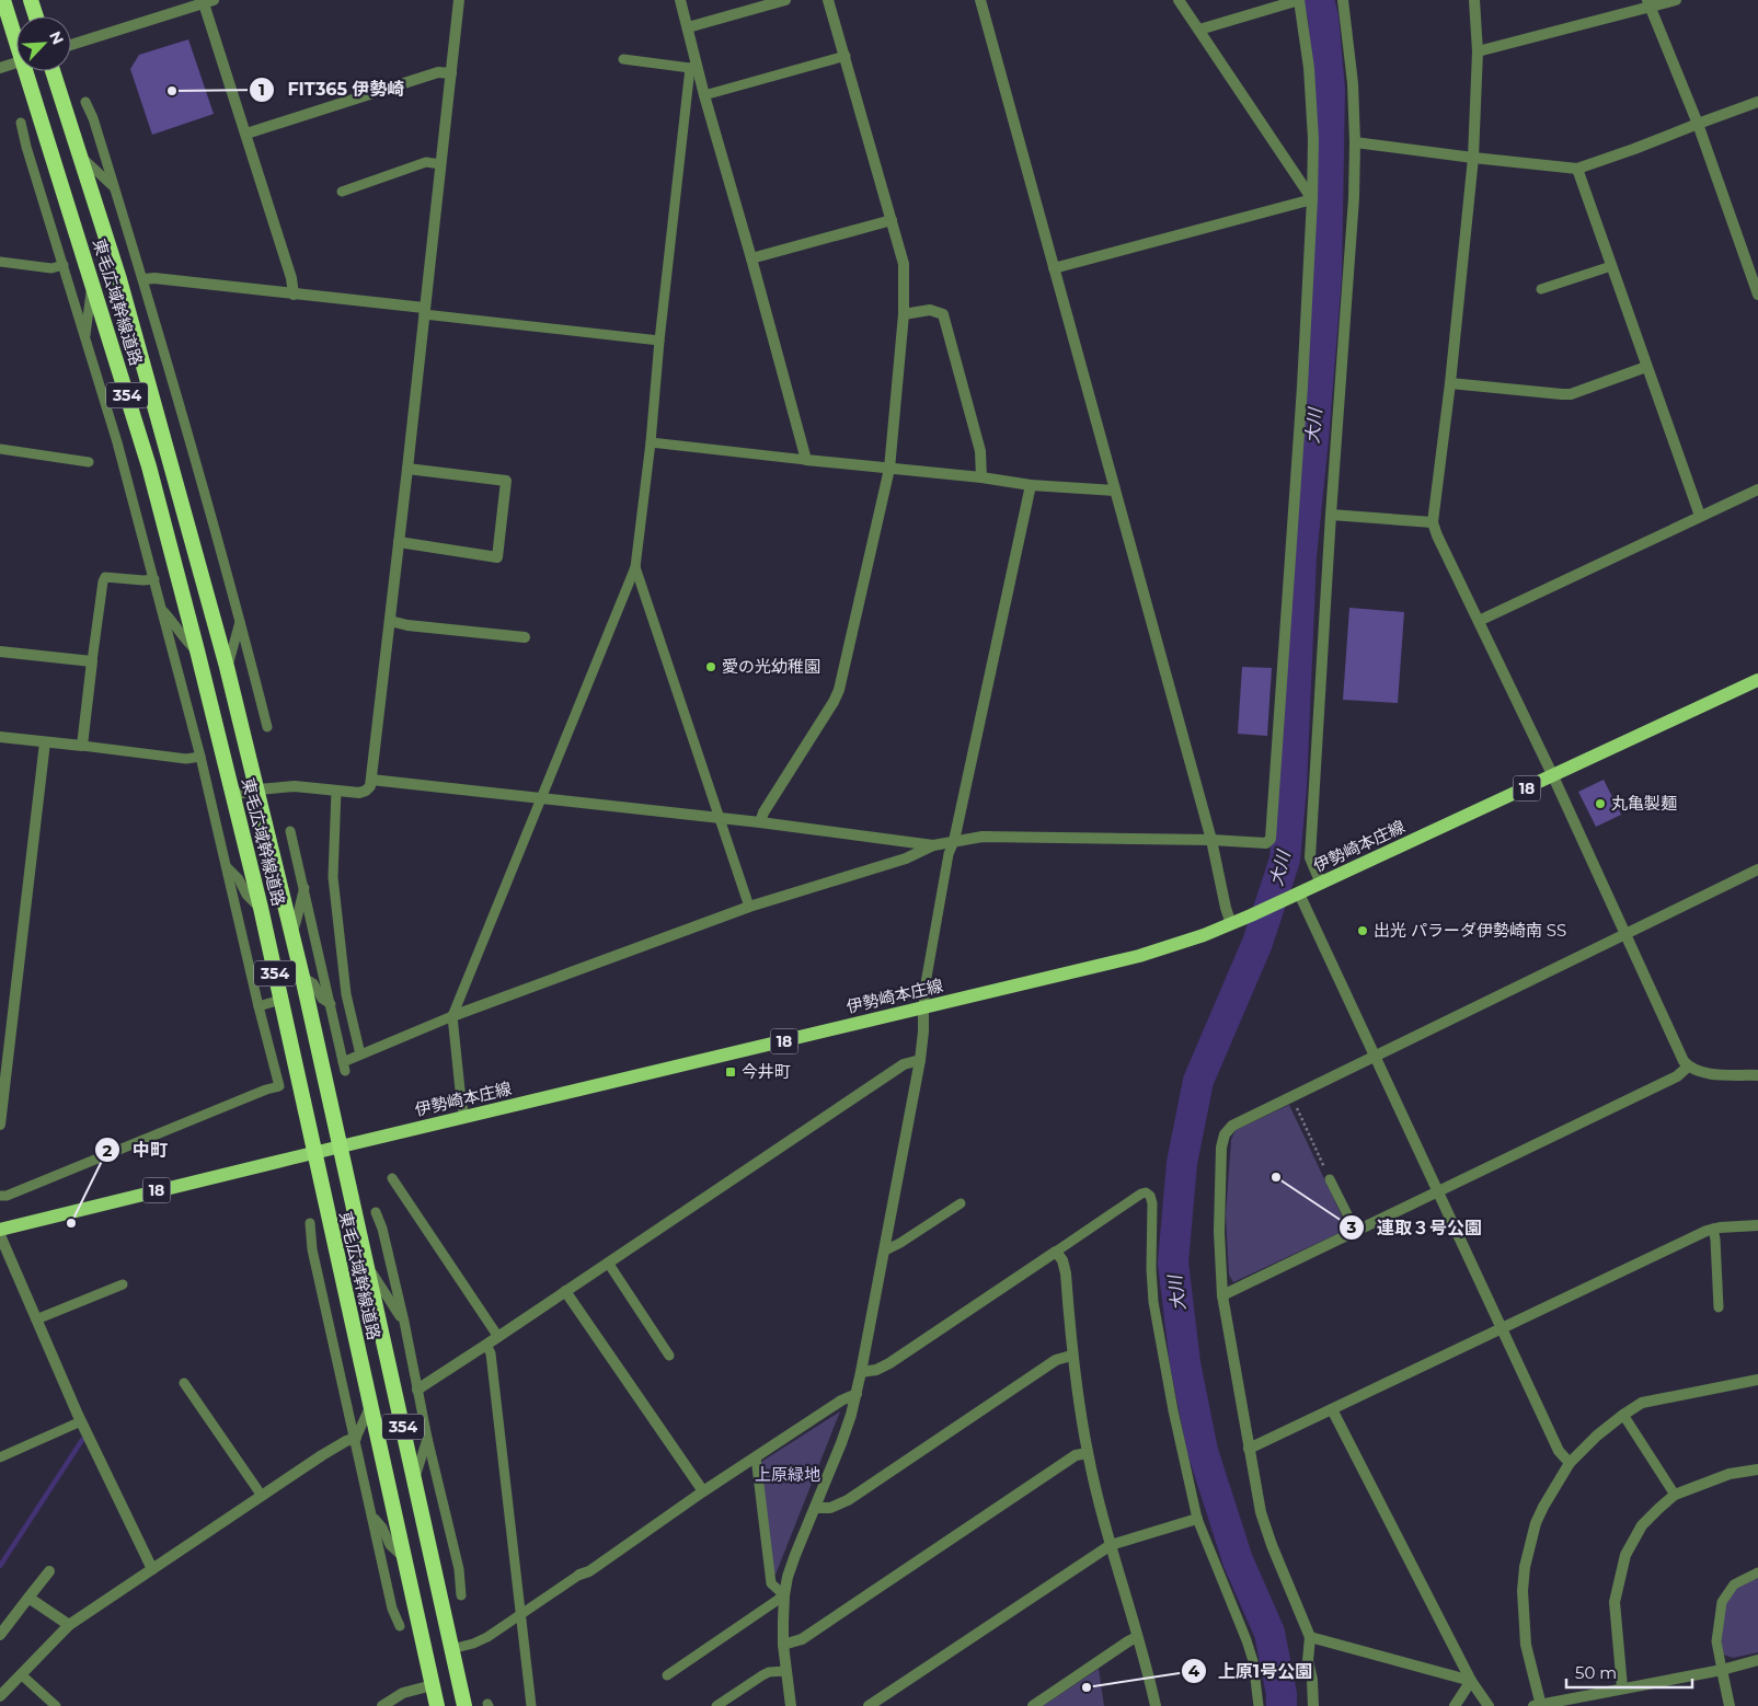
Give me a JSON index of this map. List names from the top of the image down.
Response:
{
  "streets": {
    "highway": ["東毛広域幹線道路", "354"],
    "main road": ["18", "伊勢崎本庄線"]
  },
  "crossings": [
    ["東毛広域幹線道路", "伊勢崎本庄線"]
  ],
  "water": ["大川"],
  "parks": ["上原緑地"],
  "places": {
    "other": [
      "FIT365 伊勢崎",
      "愛の光幼稚園",
      "丸亀製麺",
      "出光 パラーダ伊勢崎南 SS",
      "連取３号公園",
      "中町",
      "上原1号公園"
    ],
    "transit": ["今井町"]
  },
  "scale_bar": "50 m",
  "north": "top right"
}
